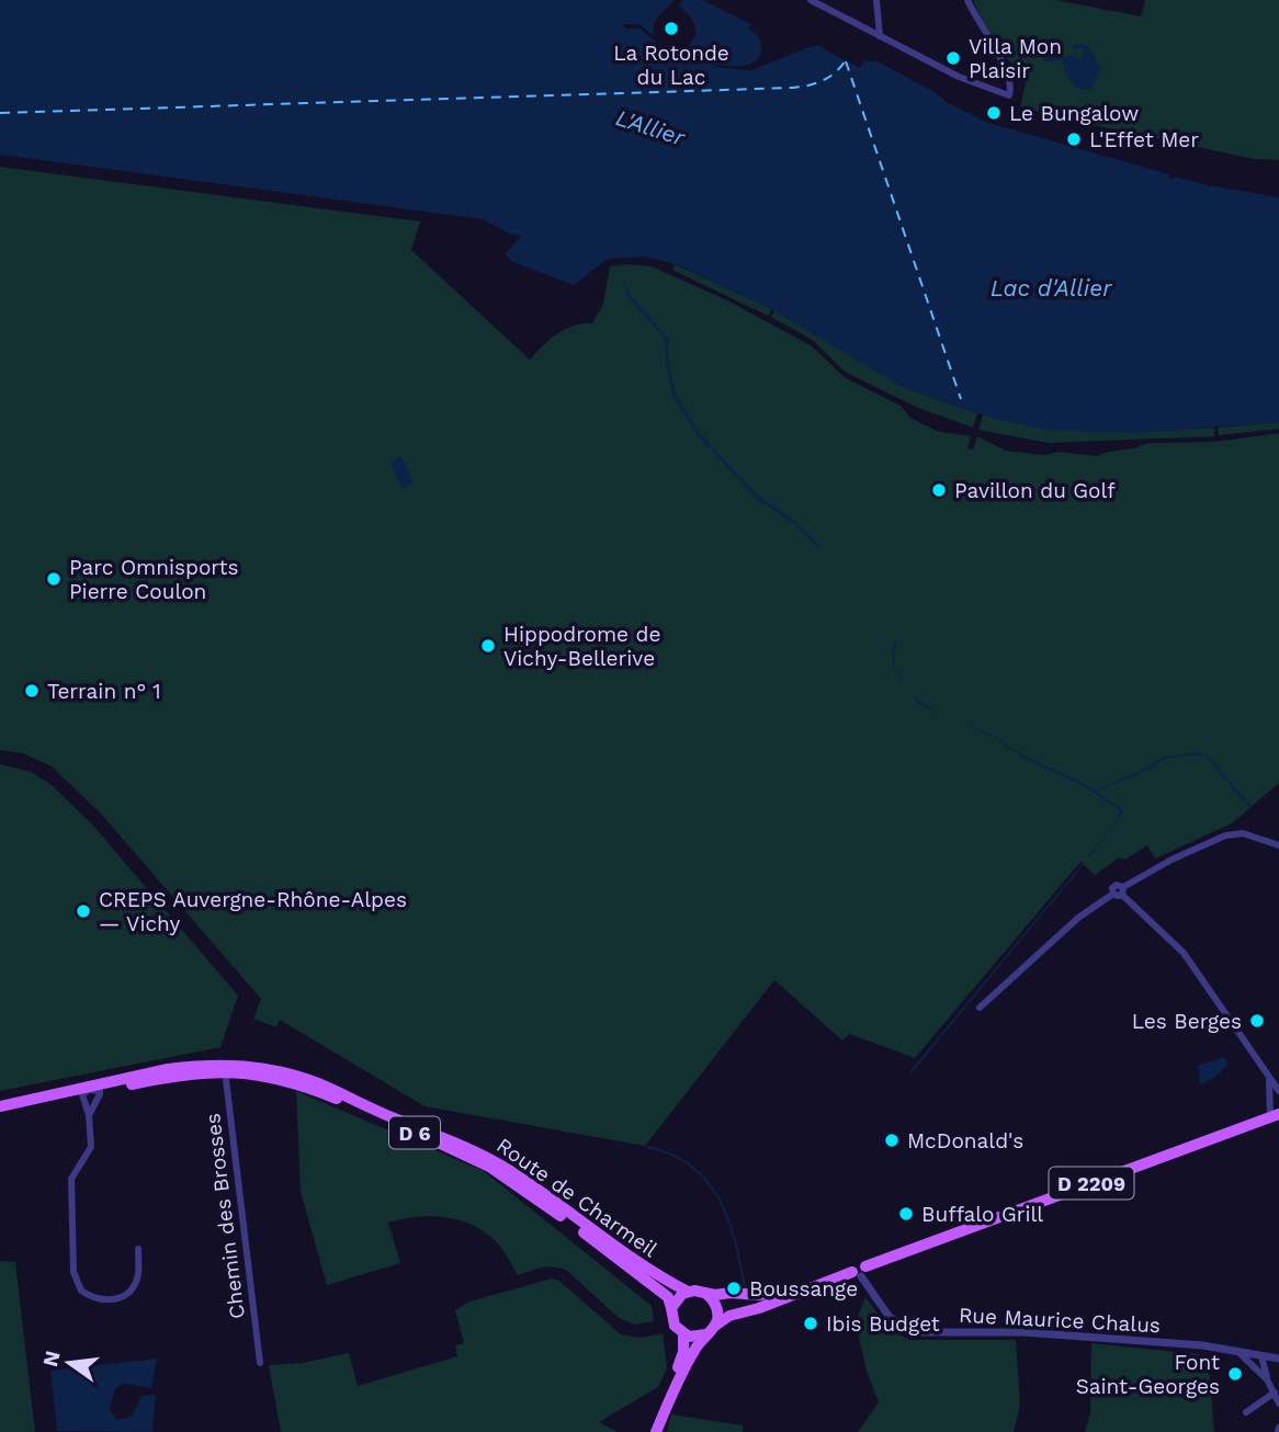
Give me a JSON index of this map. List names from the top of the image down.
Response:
{
  "streets": {
    "main road": ["D 6", "D 2209", "Route de Charmeil"],
    "street": ["Chemin des Brosses", "Rue Maurice Chalus"]
  },
  "crossings": [
    ["D 2209", "Route de Charmeil"],
    ["D 2209", "Rue Maurice Chalus"],
    ["Route de Charmeil", "Chemin des Brosses"]
  ],
  "water": ["L'Allier", "Lac d'Allier"],
  "places": [
    "La Rotonde du Lac",
    "Villa Mon Plaisir",
    "Le Bungalow",
    "L'Effet Mer",
    "Pavillon du Golf",
    "Parc Omnisports Pierre Coulon",
    "Hippodrome de Vichy-Bellerive",
    "Terrain n° 1",
    "CREPS Auvergne-Rhône-Alpes — Vichy",
    "Les Berges",
    "McDonald's",
    "Buffalo Grill",
    "Boussange",
    "Ibis Budget",
    "Font Saint-Georges"
  ],
  "north": "left"
}
